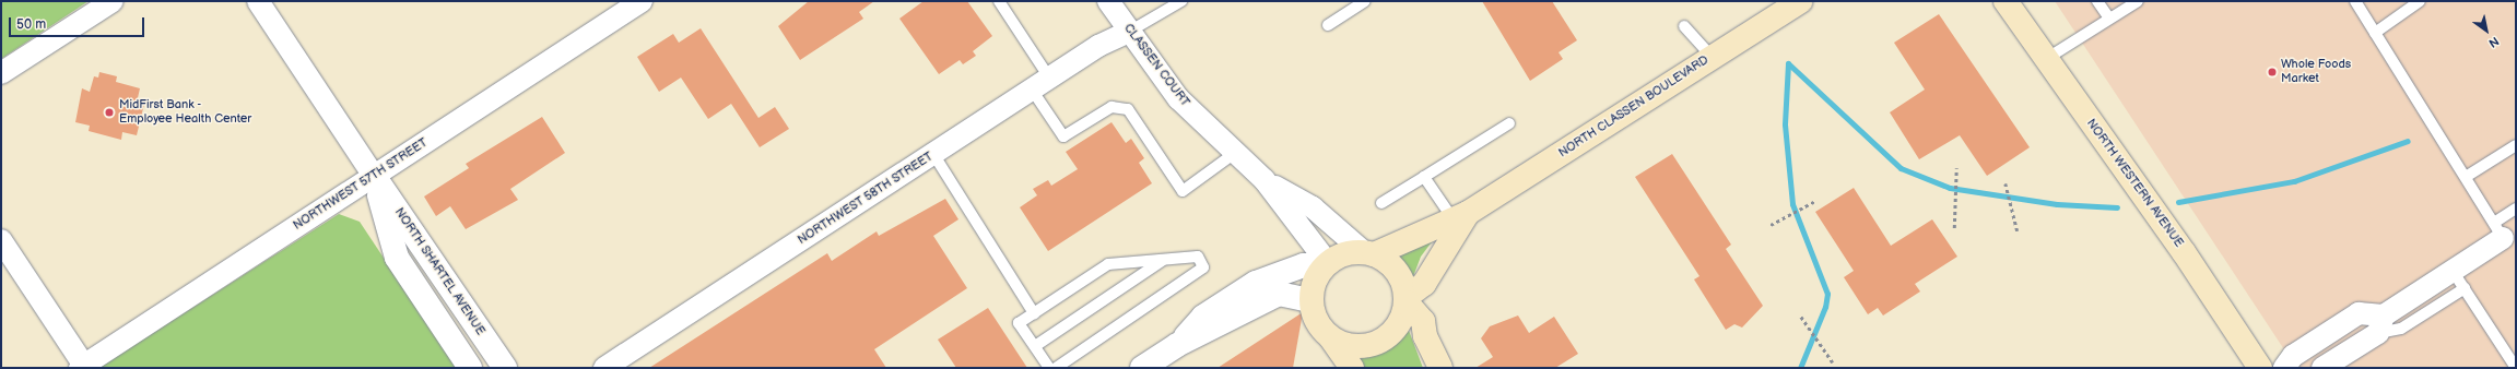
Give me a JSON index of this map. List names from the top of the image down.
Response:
{
  "streets": {
    "main road": ["NORTH CLASSEN BOULEVARD", "NORTH WESTERN AVENUE"],
    "street": [
      "CLASSEN COURT",
      "NORTHWEST 57TH STREET",
      "NORTHWEST 58TH STREET",
      "NORTH SHARTEL AVENUE"
    ]
  },
  "crossings": [
    ["CLASSEN COURT", "NORTH CLASSEN BOULEVARD"],
    ["CLASSEN COURT", "NORTHWEST 58TH STREET"],
    ["NORTHWEST 57TH STREET", "NORTH SHARTEL AVENUE"]
  ],
  "places": ["Whole Foods Market", "MidFirst Bank - Employee Health Center"],
  "scale_bar": "50 m",
  "north": "bottom right"
}
